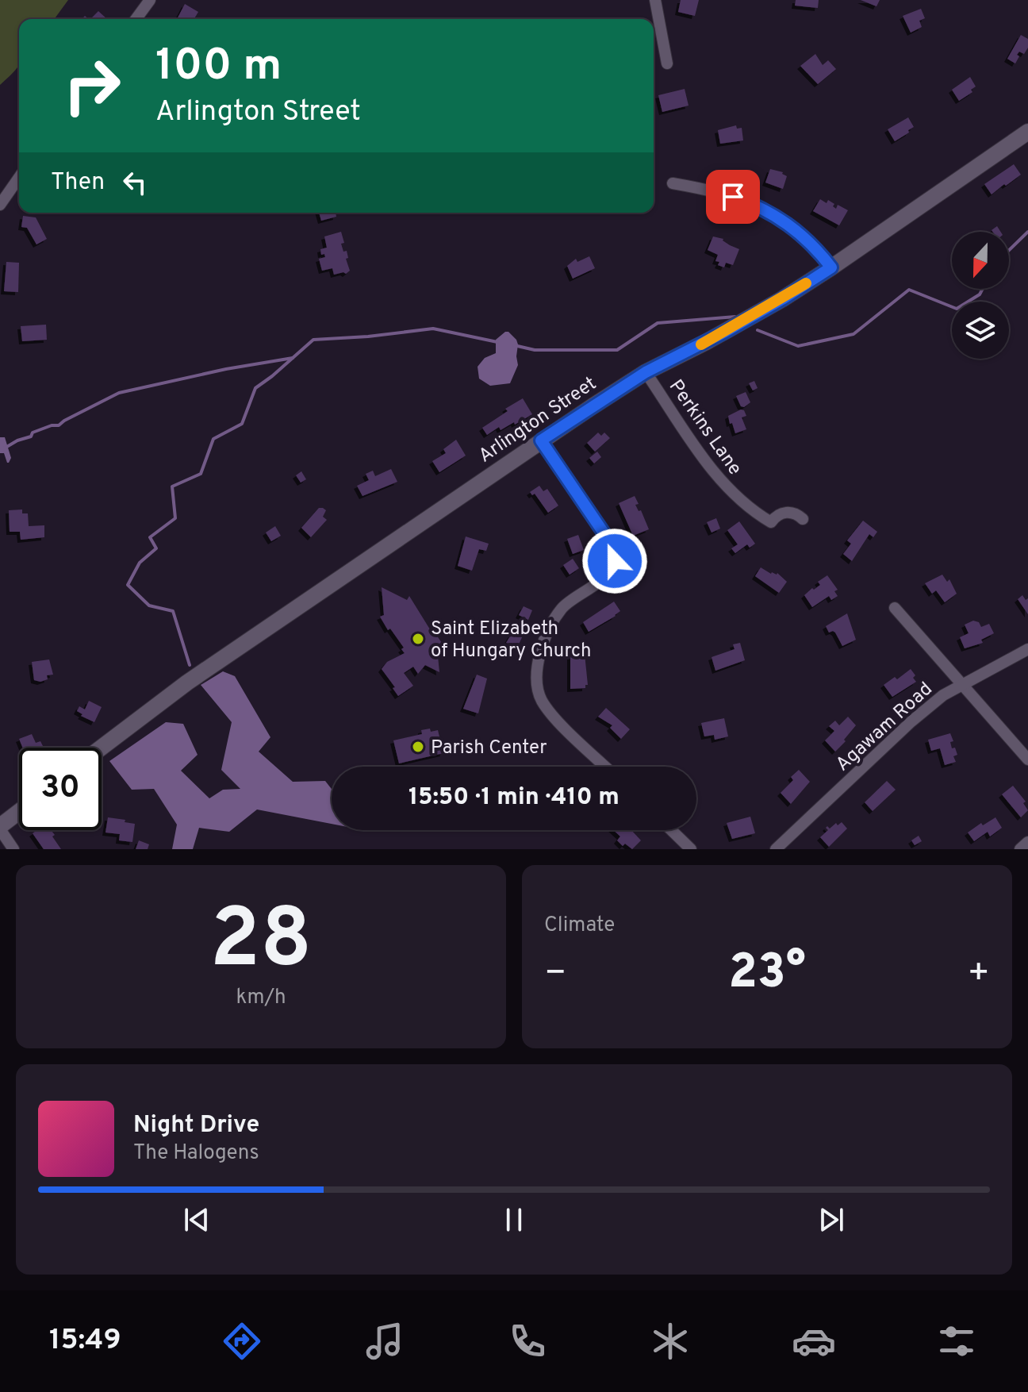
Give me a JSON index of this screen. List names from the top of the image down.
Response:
{
  "streets": {
    "street": ["Arlington Street", "Perkins Lane", "Agawam Road"]
  },
  "crossings": [
    ["Arlington Street", "Perkins Lane"]
  ],
  "places": ["Saint Elizabeth of Hungary Church", "Parish Center"],
  "north": "bottom",
  "page": {
    "turn": ["100 m", "Arlington Street"],
    "then": "Then",
    "limit": "30",
    "trip": "15:50 · 1 min · 410 m",
    "tile": [
      ["28", "km/h"],
      "Climate"
    ],
    "heat": ["−", "23°", "+"],
    "song": ["Night Drive", "The Halogens"],
    "tabs": "15:49"
  }
}
